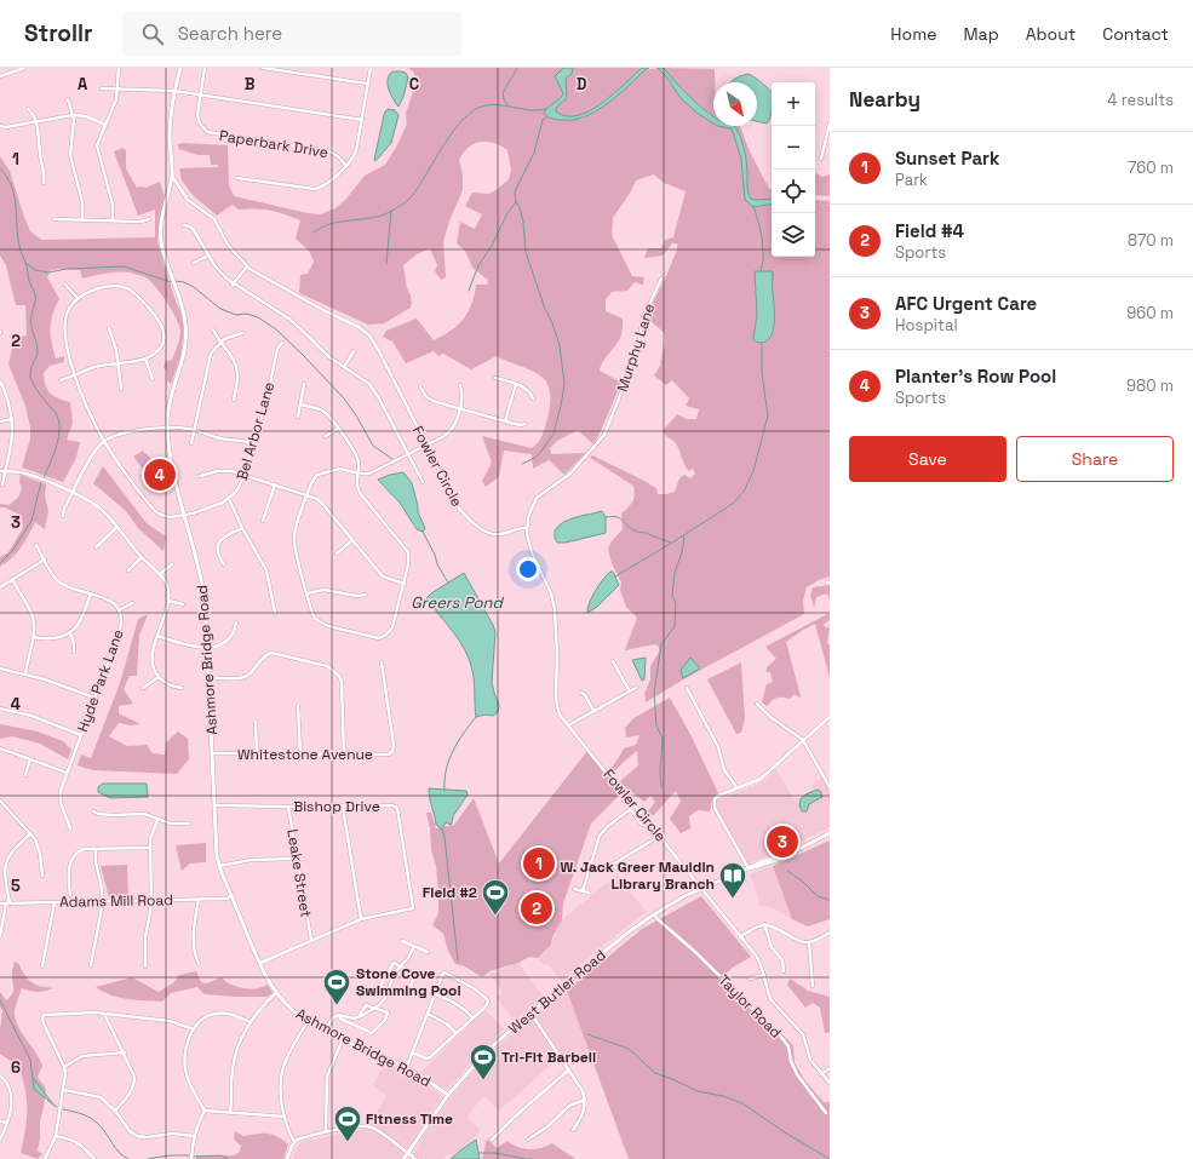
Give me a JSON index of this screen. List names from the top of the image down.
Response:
{
  "streets": {
    "main road": ["Ashmore Bridge Road", "West Butler Road"],
    "street": [
      "Paperbark Drive",
      "Murphy Lane",
      "Bel Arbor Lane",
      "Fowler Circle",
      "Hyde Park Lane",
      "Whitestone Avenue",
      "Bishop Drive",
      "Leake Street",
      "Adams Mill Road",
      "Taylor Road"
    ]
  },
  "crossings": [
    ["Murphy Lane", "Fowler Circle"],
    ["Fowler Circle", "Ashmore Bridge Road"],
    ["Fowler Circle", "West Butler Road"],
    ["Ashmore Bridge Road", "Whitestone Avenue"],
    ["Ashmore Bridge Road", "Bishop Drive"],
    ["Ashmore Bridge Road", "Adams Mill Road"],
    ["Ashmore Bridge Road", "West Butler Road"],
    ["Bishop Drive", "Leake Street"],
    ["West Butler Road", "Taylor Road"]
  ],
  "water": ["Greers Pond"],
  "places": {
    "library": ["W. Jack Greer Mauldin Library Branch"],
    "sports": [
      "Field #2",
      "Stone Cove Swimming Pool",
      "Tri-Fit Barbell",
      "Fitness Time"
    ]
  },
  "north": "bottom right",
  "page": {
    "header": "Strollr",
    "search": "Search here",
    "nav": [
      "Home",
      "Map",
      "About",
      "Contact"
    ],
    "heading": ["Nearby", "4 results"],
    "map_buttons": ["+", "−"],
    "list": [
      {
        "mark": "1",
        "name": "Sunset Park",
        "note": "Park",
        "value": "760 m"
      },
      {
        "mark": "2",
        "name": "Field #4",
        "note": "Sports",
        "value": "870 m"
      },
      {
        "mark": "3",
        "name": "AFC Urgent Care",
        "note": "Hospital",
        "value": "960 m"
      },
      {
        "mark": "4",
        "name": "Planter's Row Pool",
        "note": "Sports",
        "value": "980 m"
      }
    ],
    "buttons": ["Save", "Share"],
    "pins": [
      "4",
      "3",
      "1",
      "2"
    ]
  },
  "grid": {
    "columns": [
      "A",
      "B",
      "C",
      "D"
    ],
    "rows": [
      "1",
      "2",
      "3",
      "4",
      "5",
      "6"
    ]
  }
}
